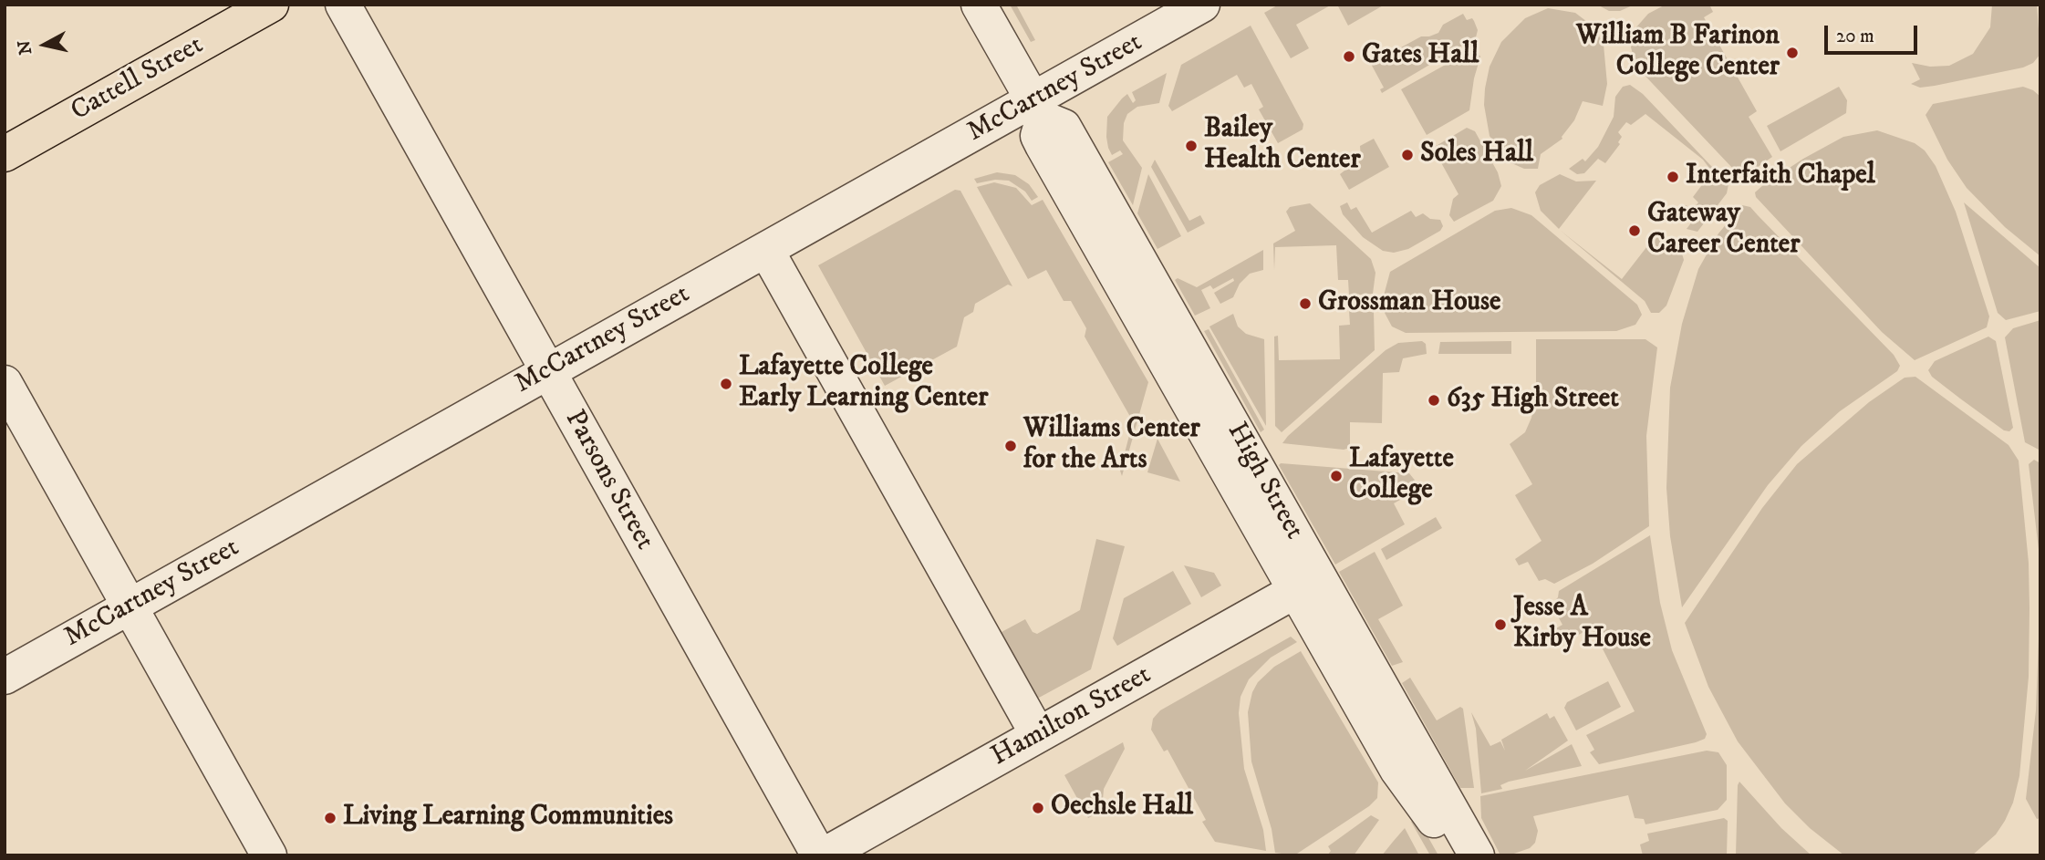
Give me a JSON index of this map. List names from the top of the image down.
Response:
{
  "streets": {
    "main road": ["Cattell Street"],
    "street": [
      "McCartney Street",
      "Parsons Street",
      "High Street",
      "Hamilton Street"
    ]
  },
  "crossings": [
    ["McCartney Street", "Parsons Street"],
    ["McCartney Street", "High Street"],
    ["High Street", "Hamilton Street"]
  ],
  "places": [
    "William B Farinon College Center",
    "Gates Hall",
    "Bailey Health Center",
    "Soles Hall",
    "Interfaith Chapel",
    "Gateway Career Center",
    "Grossman House",
    "Lafayette College Early Learning Center",
    "635 High Street",
    "Williams Center for the Arts",
    "Lafayette College",
    "Jesse A Kirby House",
    "Oechsle Hall",
    "Living Learning Communities"
  ],
  "scale_bar": "20 m",
  "north": "left"
}
